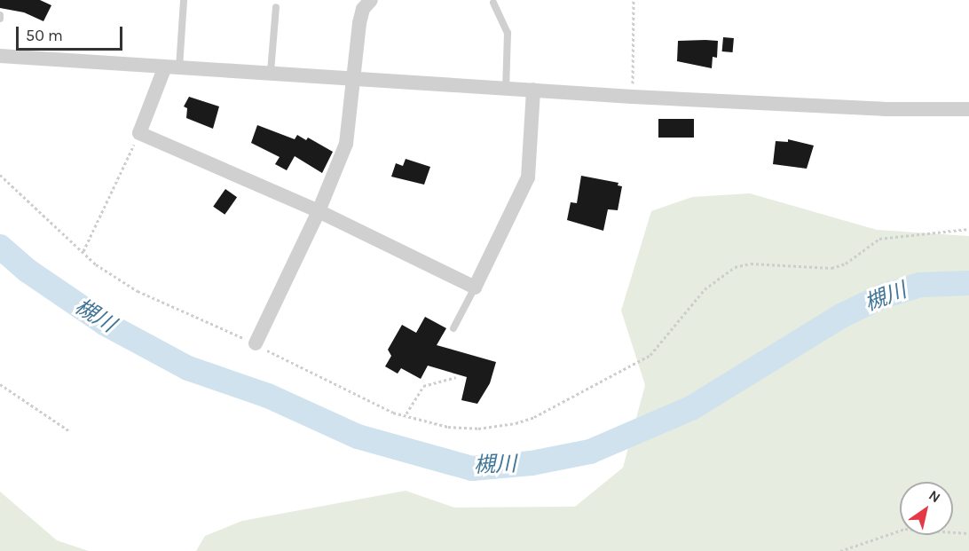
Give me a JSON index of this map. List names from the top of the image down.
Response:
{
  "water": ["槻川"],
  "scale_bar": "50 m",
  "north": "top right"
}
